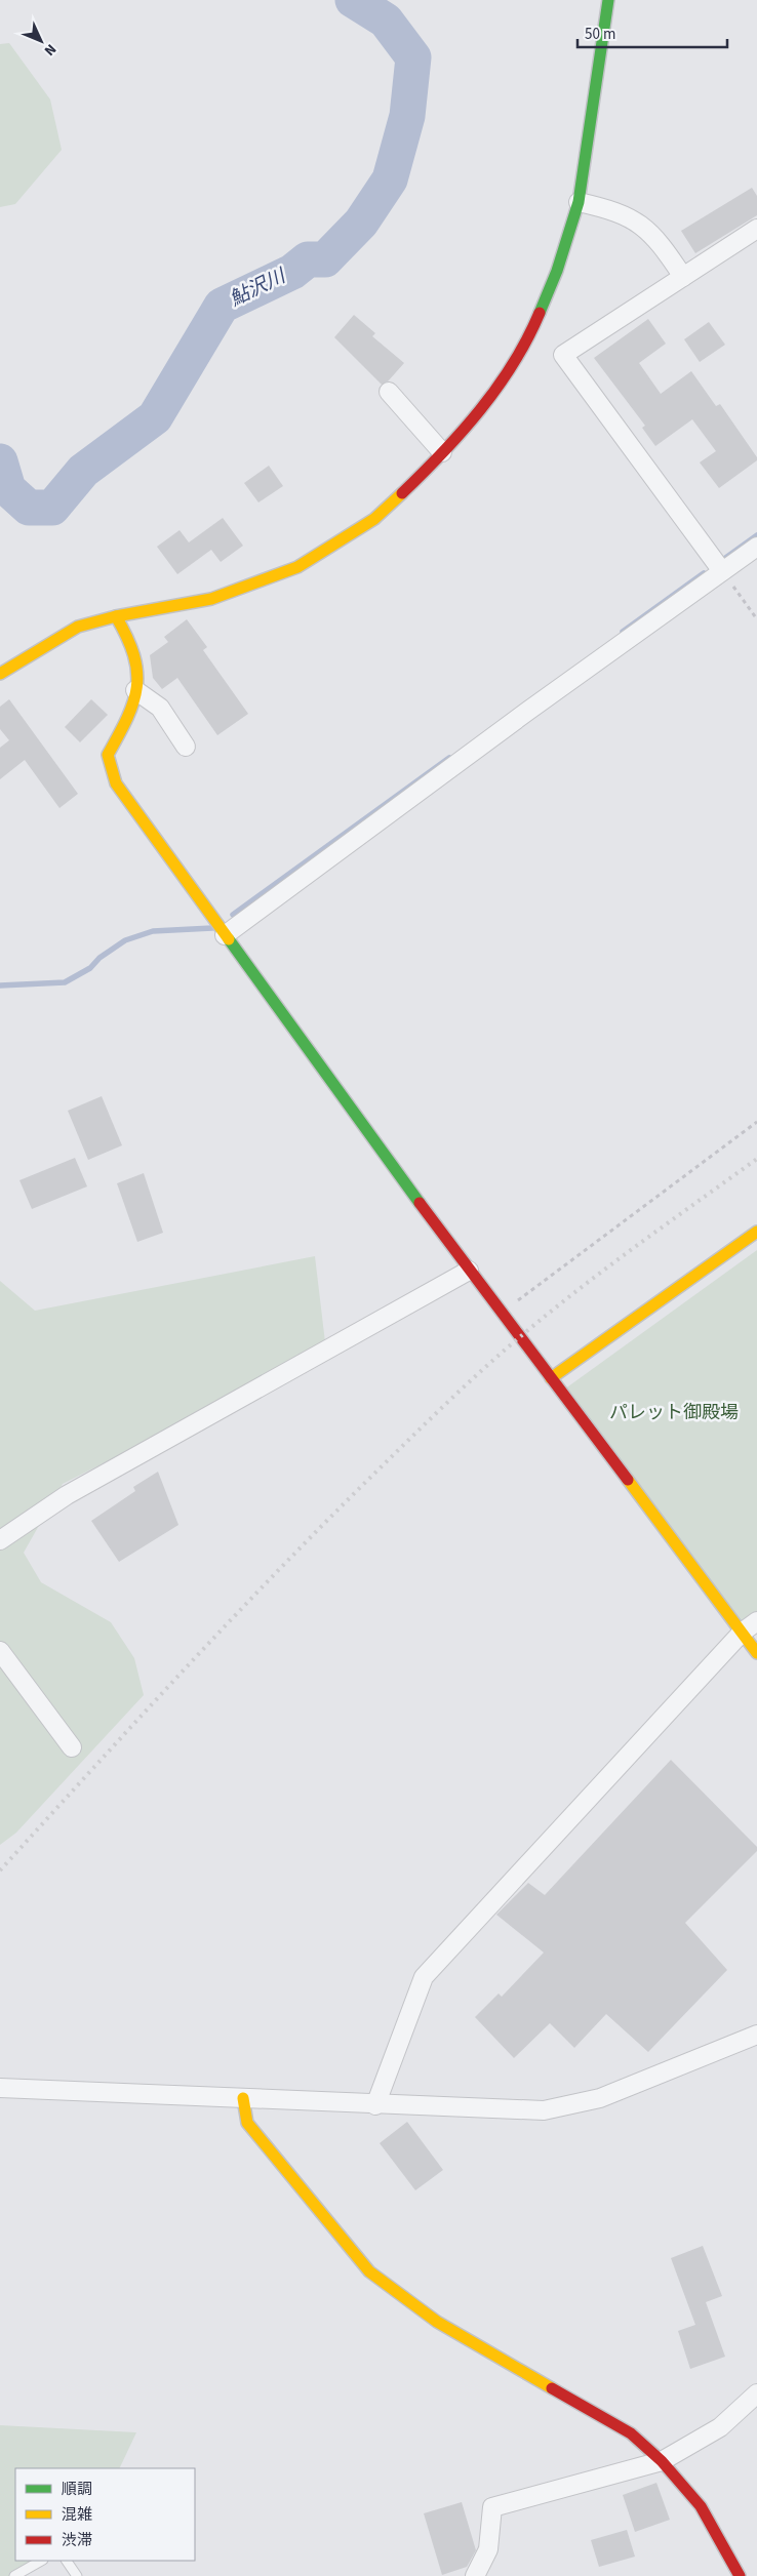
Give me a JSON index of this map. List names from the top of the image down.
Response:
{
  "water": ["鮎沢川"],
  "parks": ["パレット御殿場"],
  "legend": ["順調", "混雑", "渋滞"],
  "scale_bar": "50 m",
  "north": "bottom right"
}
